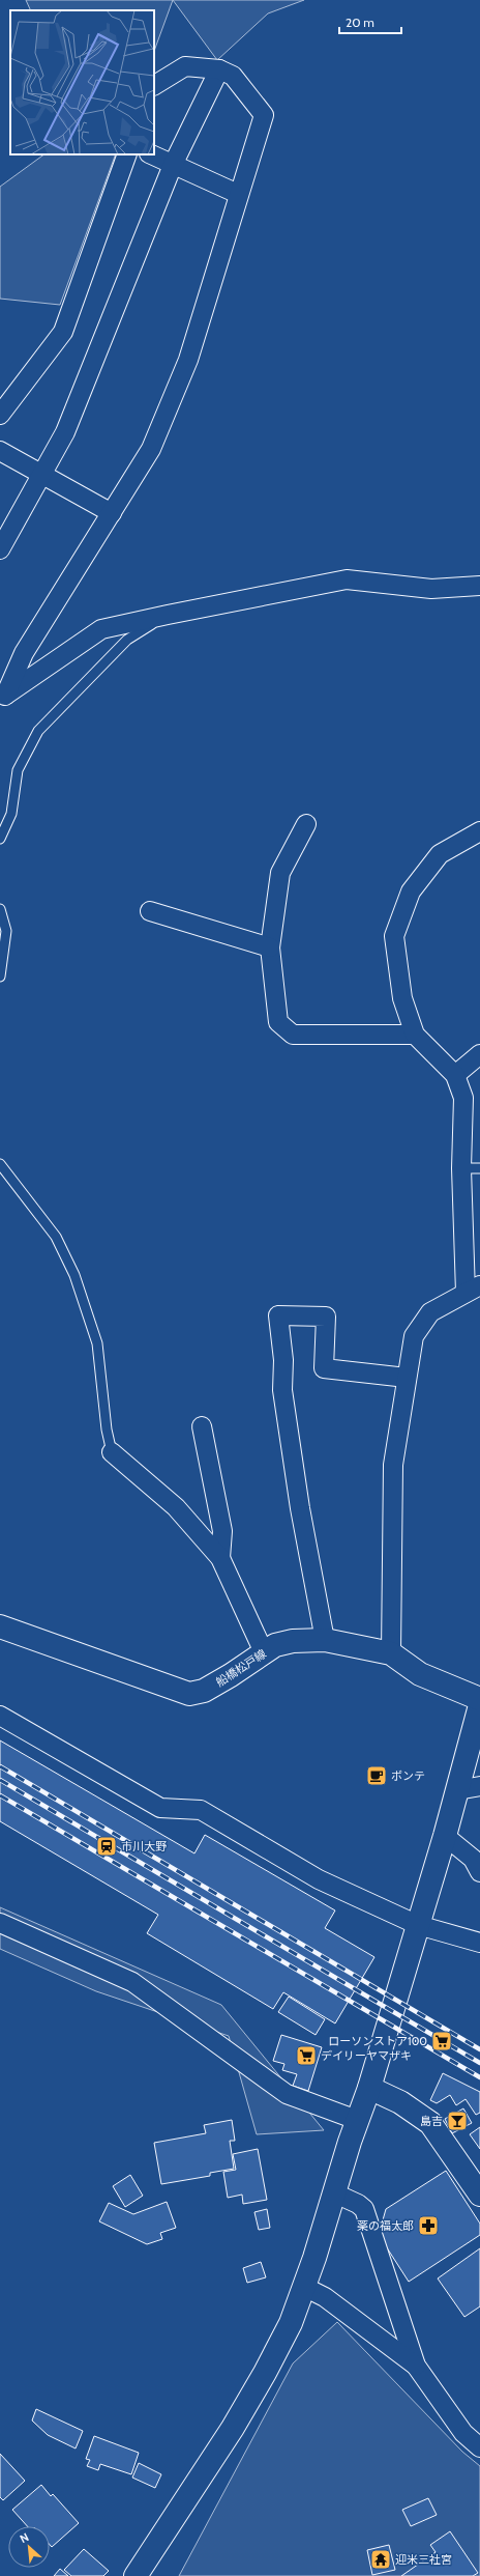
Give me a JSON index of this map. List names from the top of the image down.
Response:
{
  "streets": {
    "street": ["船橋松戸線"]
  },
  "places": {
    "cafe": ["ボンテ"],
    "station": ["市川大野"],
    "supermarket": ["ローソンストア100", "デイリーヤマザキ"],
    "bar": ["島吉"],
    "pharmacy": ["薬の福太郎"],
    "temple": ["迎米三社宮"]
  },
  "scale_bar": "20 m",
  "north": "top left"
}
